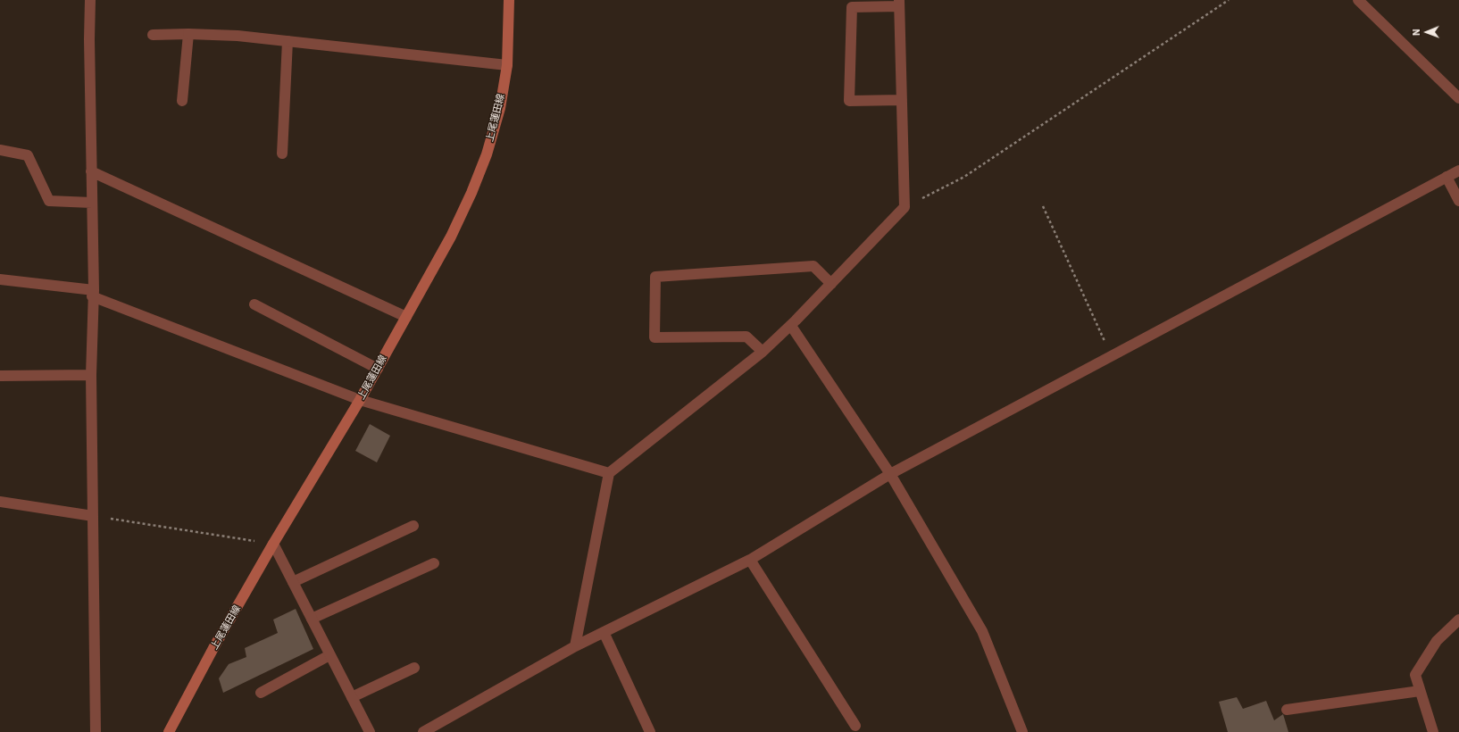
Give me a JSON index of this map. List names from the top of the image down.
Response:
{
  "streets": {
    "main road": ["上尾蓮田線"]
  },
  "north": "left"
}
